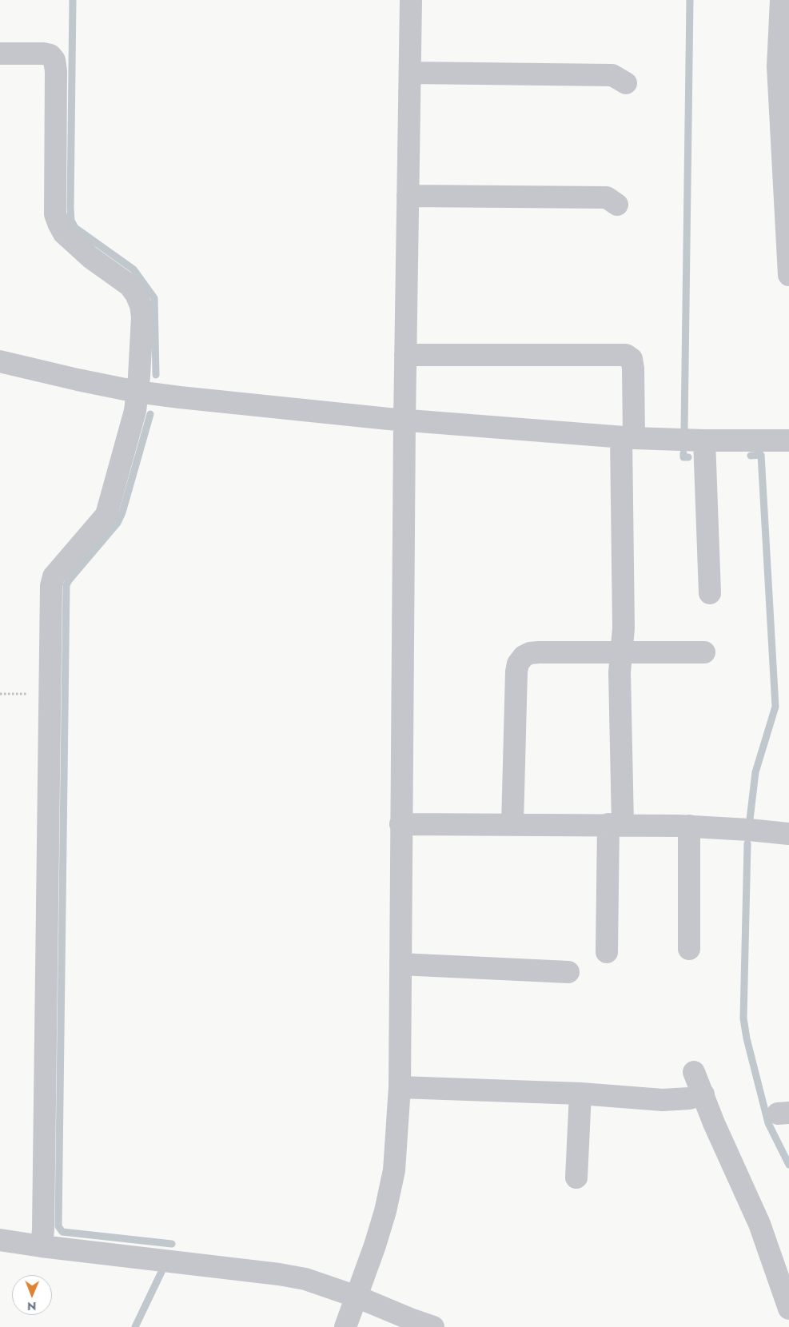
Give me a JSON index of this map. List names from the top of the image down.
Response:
{
  "north": "bottom"
}
